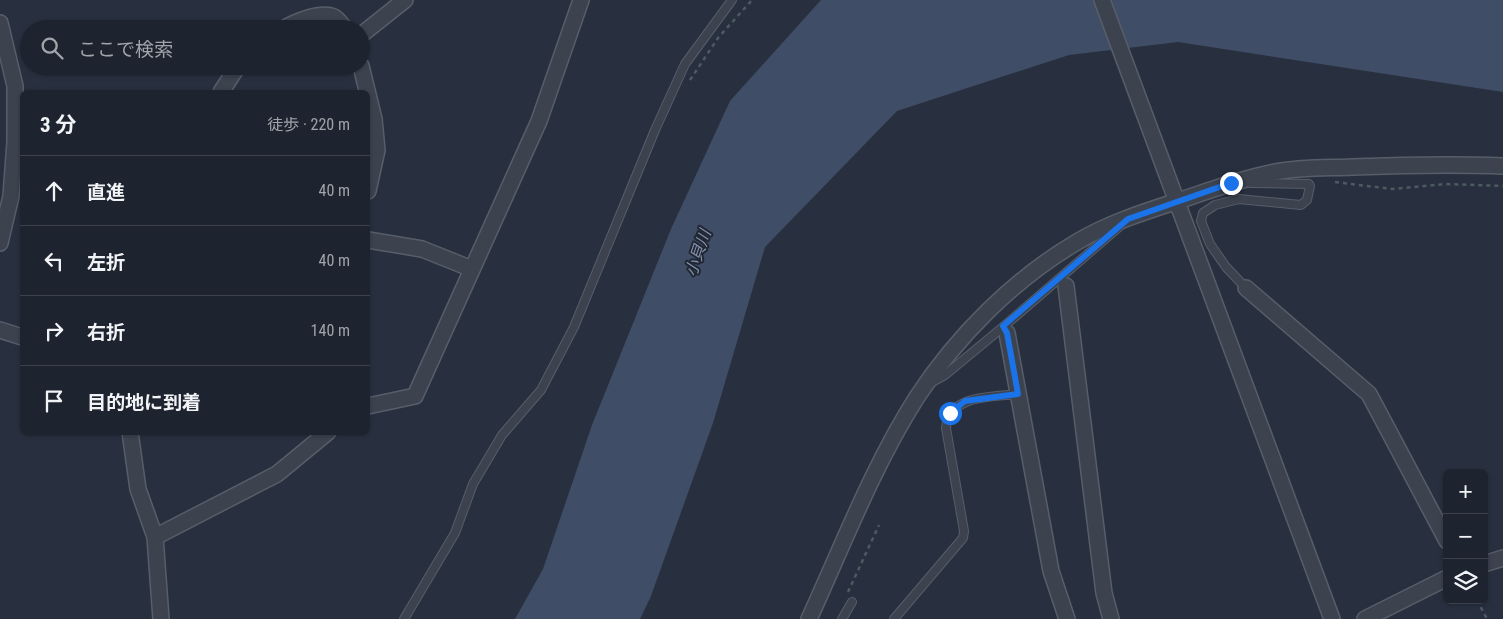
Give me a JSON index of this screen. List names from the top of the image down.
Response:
{
  "water": ["小貝川"],
  "page": {
    "search": "ここで検索",
    "heading": ["3 分", "徒歩 · 220 m"],
    "list": [
      ["直進", "40 m"],
      ["左折", "40 m"],
      ["右折", "140 m"],
      "目的地に到着"
    ],
    "map_buttons": ["+", "−"]
  }
}
